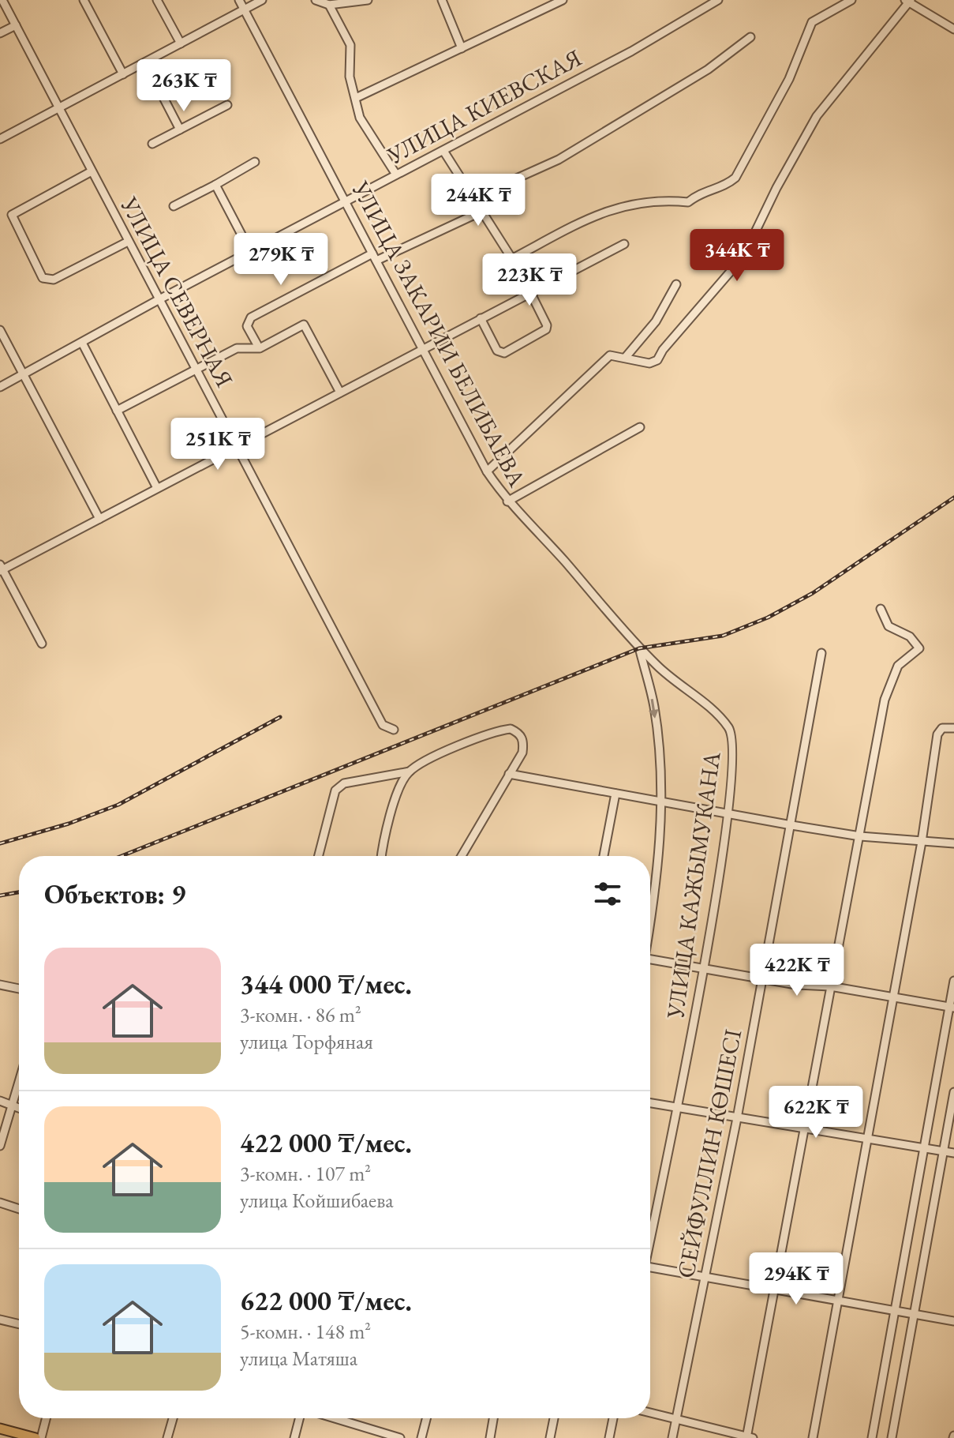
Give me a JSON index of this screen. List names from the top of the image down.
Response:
{
  "streets": {
    "street": [
      "УЛИЦА КИЕВСКАЯ",
      "УЛИЦА СЕВЕРНАЯ",
      "УЛИЦА ЗАКАРИИ БЕЛИБАЕВА",
      "УЛИЦА КАЖЫМУКАНА",
      "СЕЙФУЛЛИН КӨШЕСІ"
    ]
  },
  "crossings": [
    ["УЛИЦА КИЕВСКАЯ", "УЛИЦА СЕВЕРНАЯ"],
    ["УЛИЦА КИЕВСКАЯ", "УЛИЦА ЗАКАРИИ БЕЛИБАЕВА"],
    ["УЛИЦА ЗАКАРИИ БЕЛИБАЕВА", "УЛИЦА КАЖЫМУКАНА"]
  ],
  "page": {
    "price": [
      "263K ₸",
      "244K ₸",
      "344K ₸",
      "279K ₸",
      "223K ₸",
      "251K ₸",
      "422K ₸",
      "622K ₸",
      "294K ₸"
    ],
    "heading": "Объектов: 9",
    "list": [
      {
        "name": "344 000 ₸/мес.",
        "note": "3-комн. · 86 m² · улица Торфяная"
      },
      {
        "name": "422 000 ₸/мес.",
        "note": "3-комн. · 107 m² · улица Койшибаева"
      },
      {
        "name": "622 000 ₸/мес.",
        "note": "5-комн. · 148 m² · улица Матяша"
      }
    ]
  }
}
